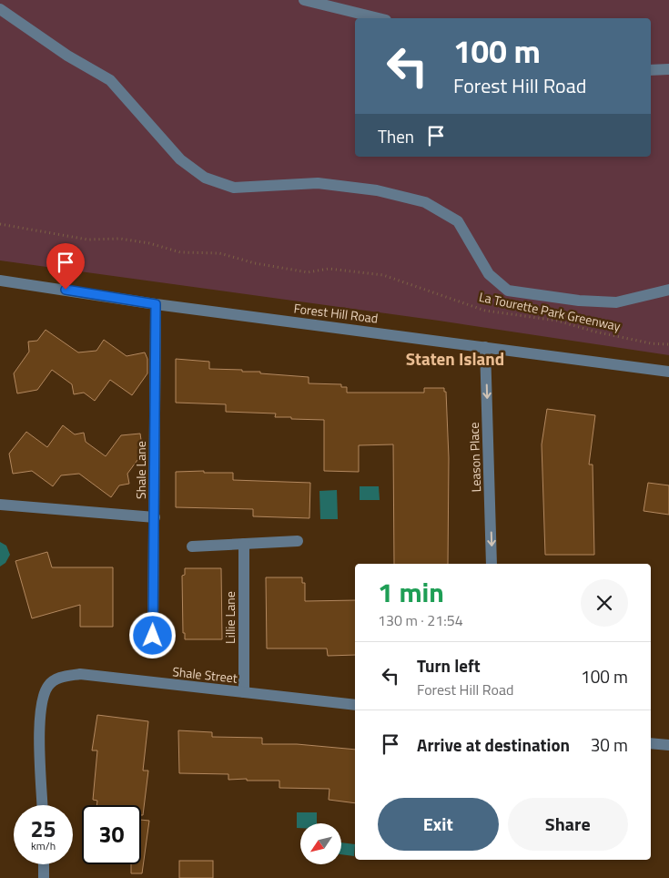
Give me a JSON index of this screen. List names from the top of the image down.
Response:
{
  "streets": {
    "street": [
      "Forest Hill Road",
      "Leason Place",
      "Shale Lane",
      "Lillie Lane",
      "Shale Street"
    ],
    "path": ["La Tourette Park Greenway"]
  },
  "crossings": [
    ["Forest Hill Road", "Leason Place"],
    ["Forest Hill Road", "Shale Lane"],
    ["Lillie Lane", "Shale Street"]
  ],
  "one_way": ["Leason Place"],
  "districts": ["Staten Island"],
  "north": "bottom left",
  "page": {
    "turn": ["100 m", "Forest Hill Road"],
    "then": "Then",
    "heading": ["1 min", "130 m · 21:54"],
    "list": [
      {
        "name": "Turn left",
        "note": "Forest Hill Road",
        "value": "100 m"
      },
      {
        "name": "Arrive at destination",
        "value": "30 m"
      }
    ],
    "buttons": ["Exit", "Share"],
    "speed": "25 km/h",
    "limit": "30"
  }
}
